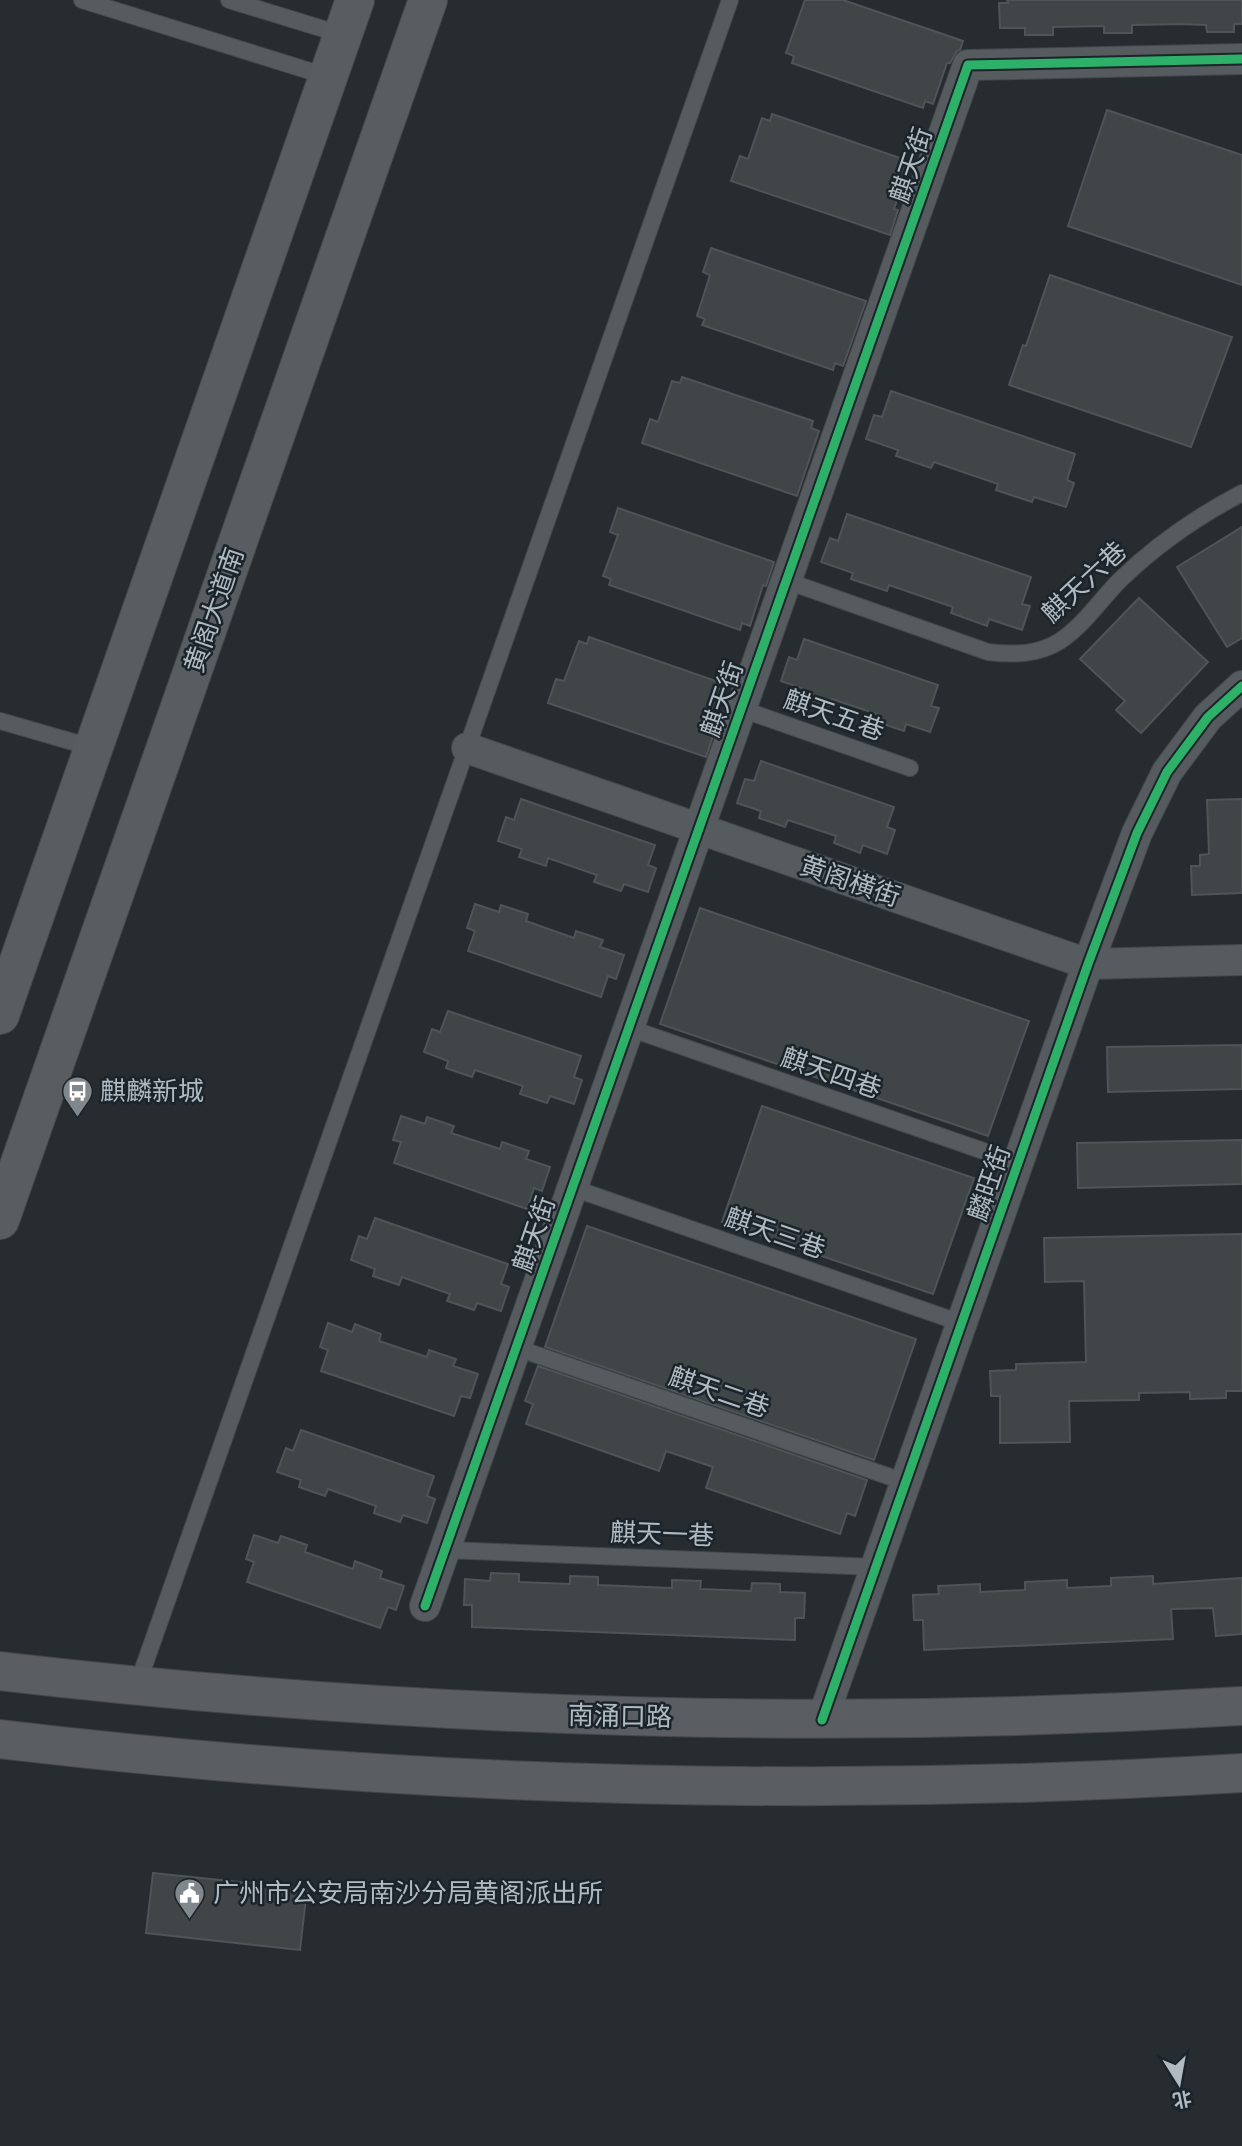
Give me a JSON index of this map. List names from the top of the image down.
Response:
{
  "streets": {
    "main road": ["黄阁大道南", "南涌口路"],
    "street": ["麒天街", "黄阁横街", "麟旺街"],
    "lane": [
      "麒天六巷",
      "麒天五巷",
      "麒天四巷",
      "麒天三巷",
      "麒天二巷",
      "麒天一巷"
    ]
  },
  "crossings": [
    ["麒天街", "麒天六巷"],
    ["麒天街", "麒天五巷"],
    ["麒天街", "黄阁横街"],
    ["麒天街", "麒天四巷"],
    ["麒天街", "麒天三巷"],
    ["麒天街", "麒天二巷"],
    ["麒天街", "麒天一巷"],
    ["黄阁横街", "麟旺街"],
    ["麒天四巷", "麟旺街"],
    ["麟旺街", "麒天三巷"],
    ["麟旺街", "麒天二巷"],
    ["麟旺街", "麒天一巷"],
    ["麟旺街", "南涌口路"]
  ],
  "places": {
    "bus stop": ["麒麟新城"],
    "public building": ["广州市公安局南沙分局黄阁派出所"]
  },
  "north": "bottom"
}
